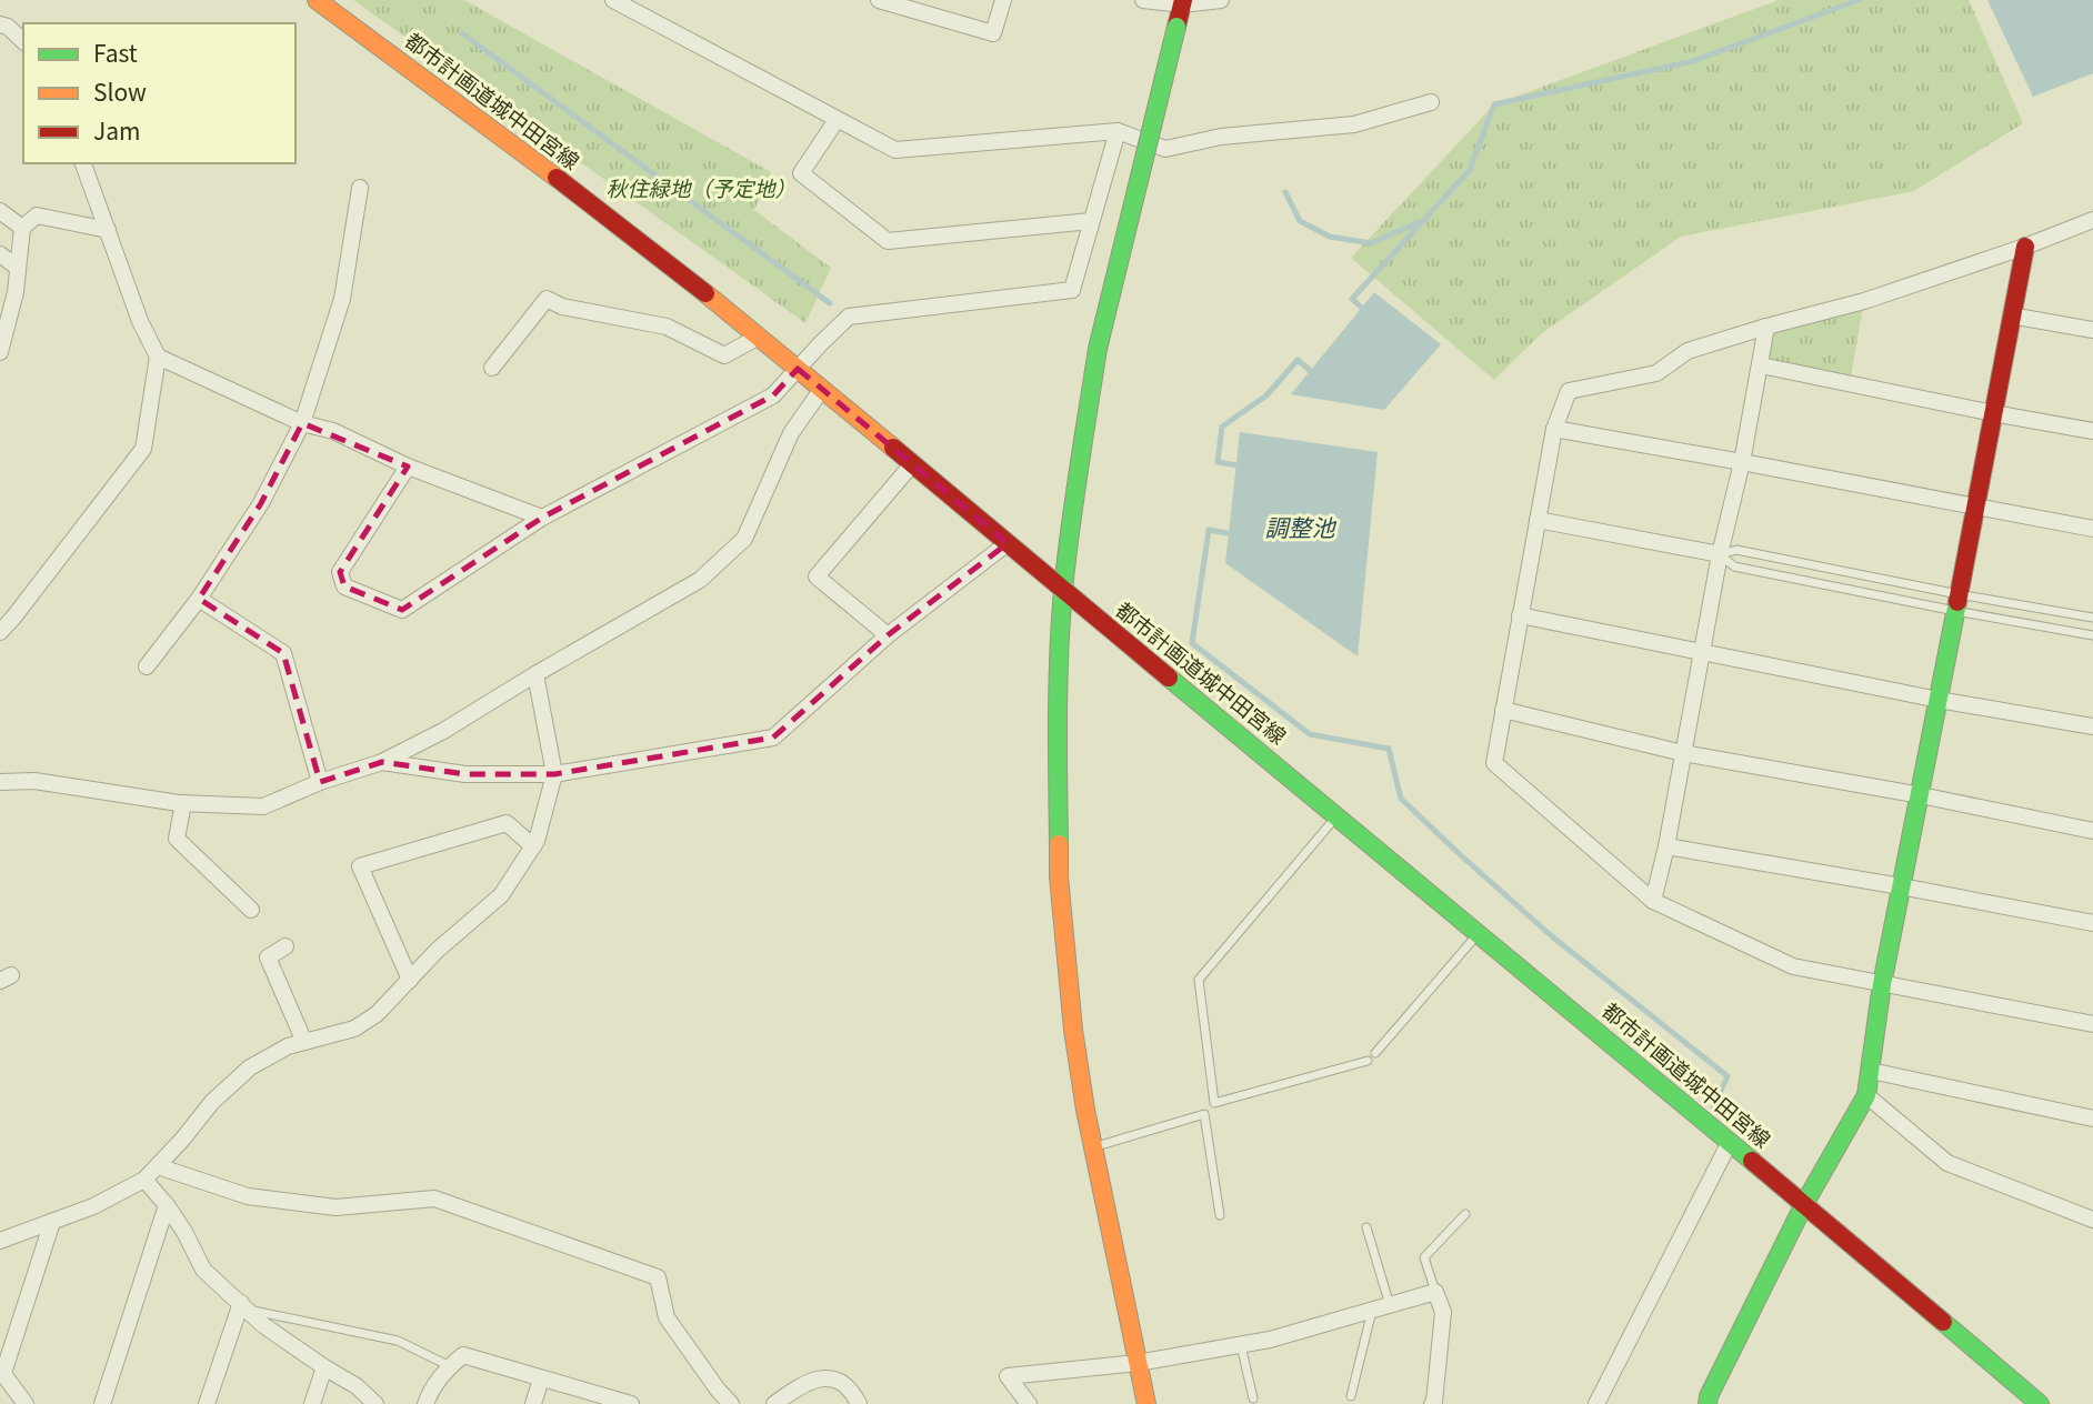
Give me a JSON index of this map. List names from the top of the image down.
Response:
{
  "streets": {
    "street": ["都市計画道城中田宮線"]
  },
  "water": ["調整池"],
  "parks": ["秋住緑地（予定地）"],
  "legend": ["Fast", "Slow", "Jam"]
}
